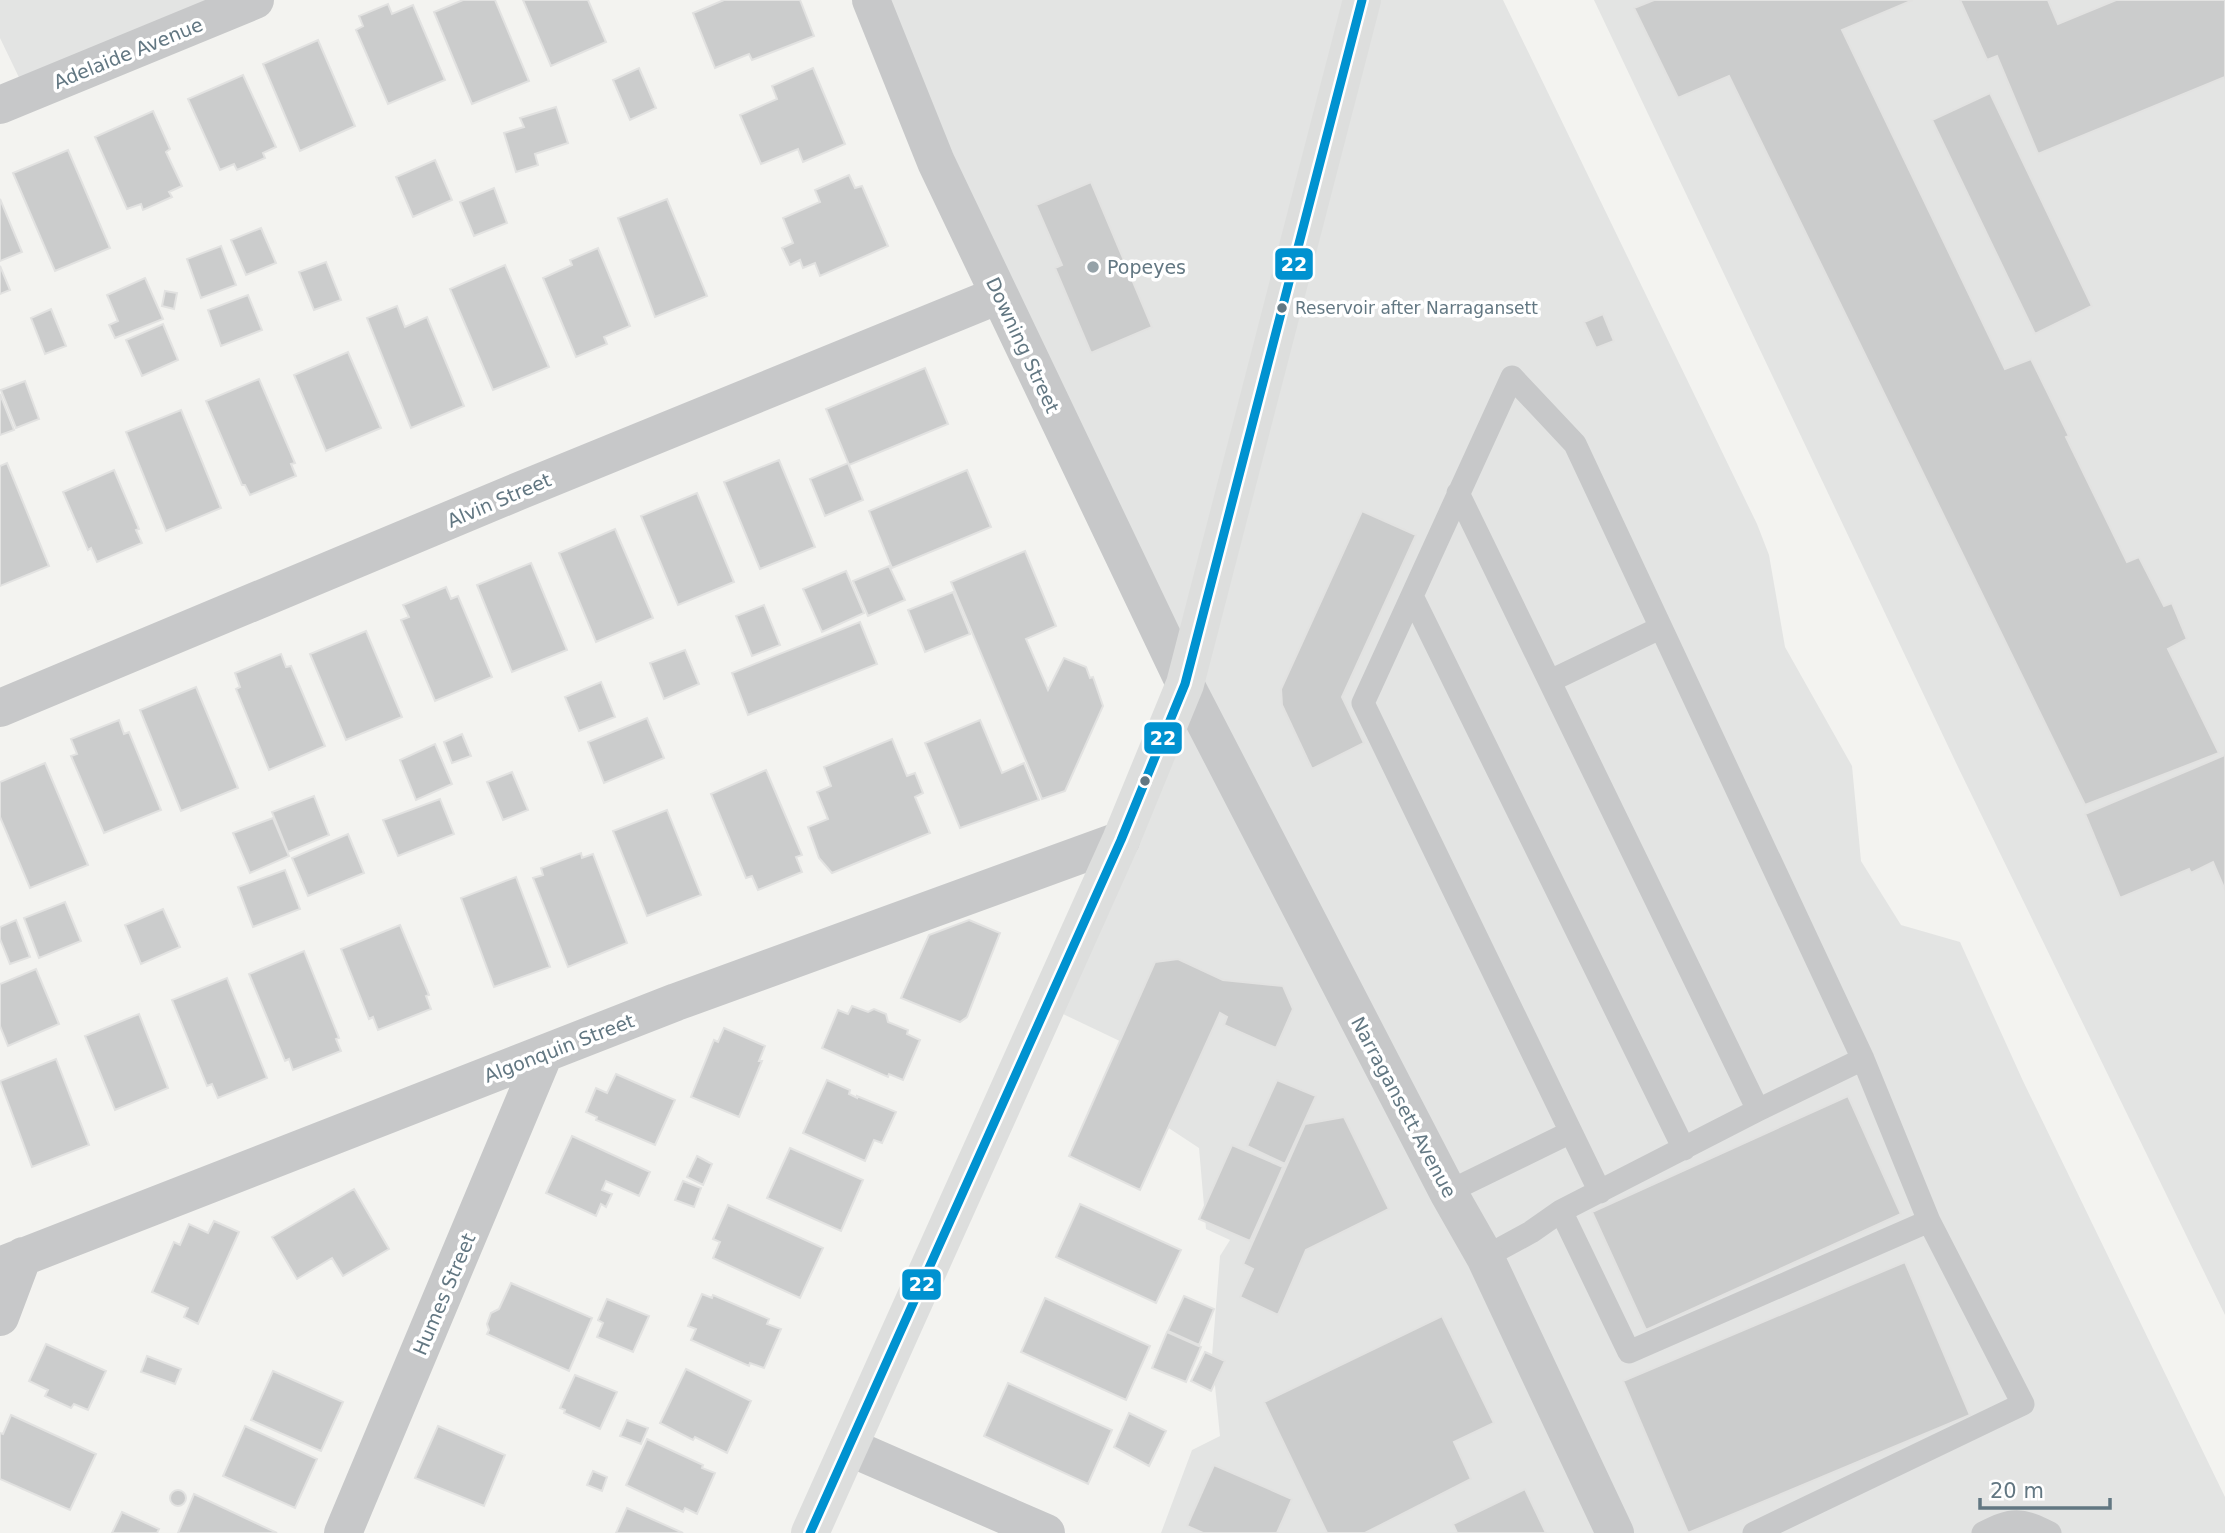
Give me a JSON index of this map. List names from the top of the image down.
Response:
{
  "streets": {
    "street": [
      "Adelaide Avenue",
      "Downing Street",
      "Alvin Street",
      "Algonquin Street",
      "Narragansett Avenue",
      "Humes Street"
    ]
  },
  "crossings": [
    ["Downing Street", "Alvin Street"],
    ["Downing Street", "Narragansett Avenue"],
    ["Algonquin Street", "Humes Street"]
  ],
  "places": ["Popeyes", "Reservoir after Narragansett"],
  "lines": ["transit line 22"],
  "scale_bar": "20 m"
}
